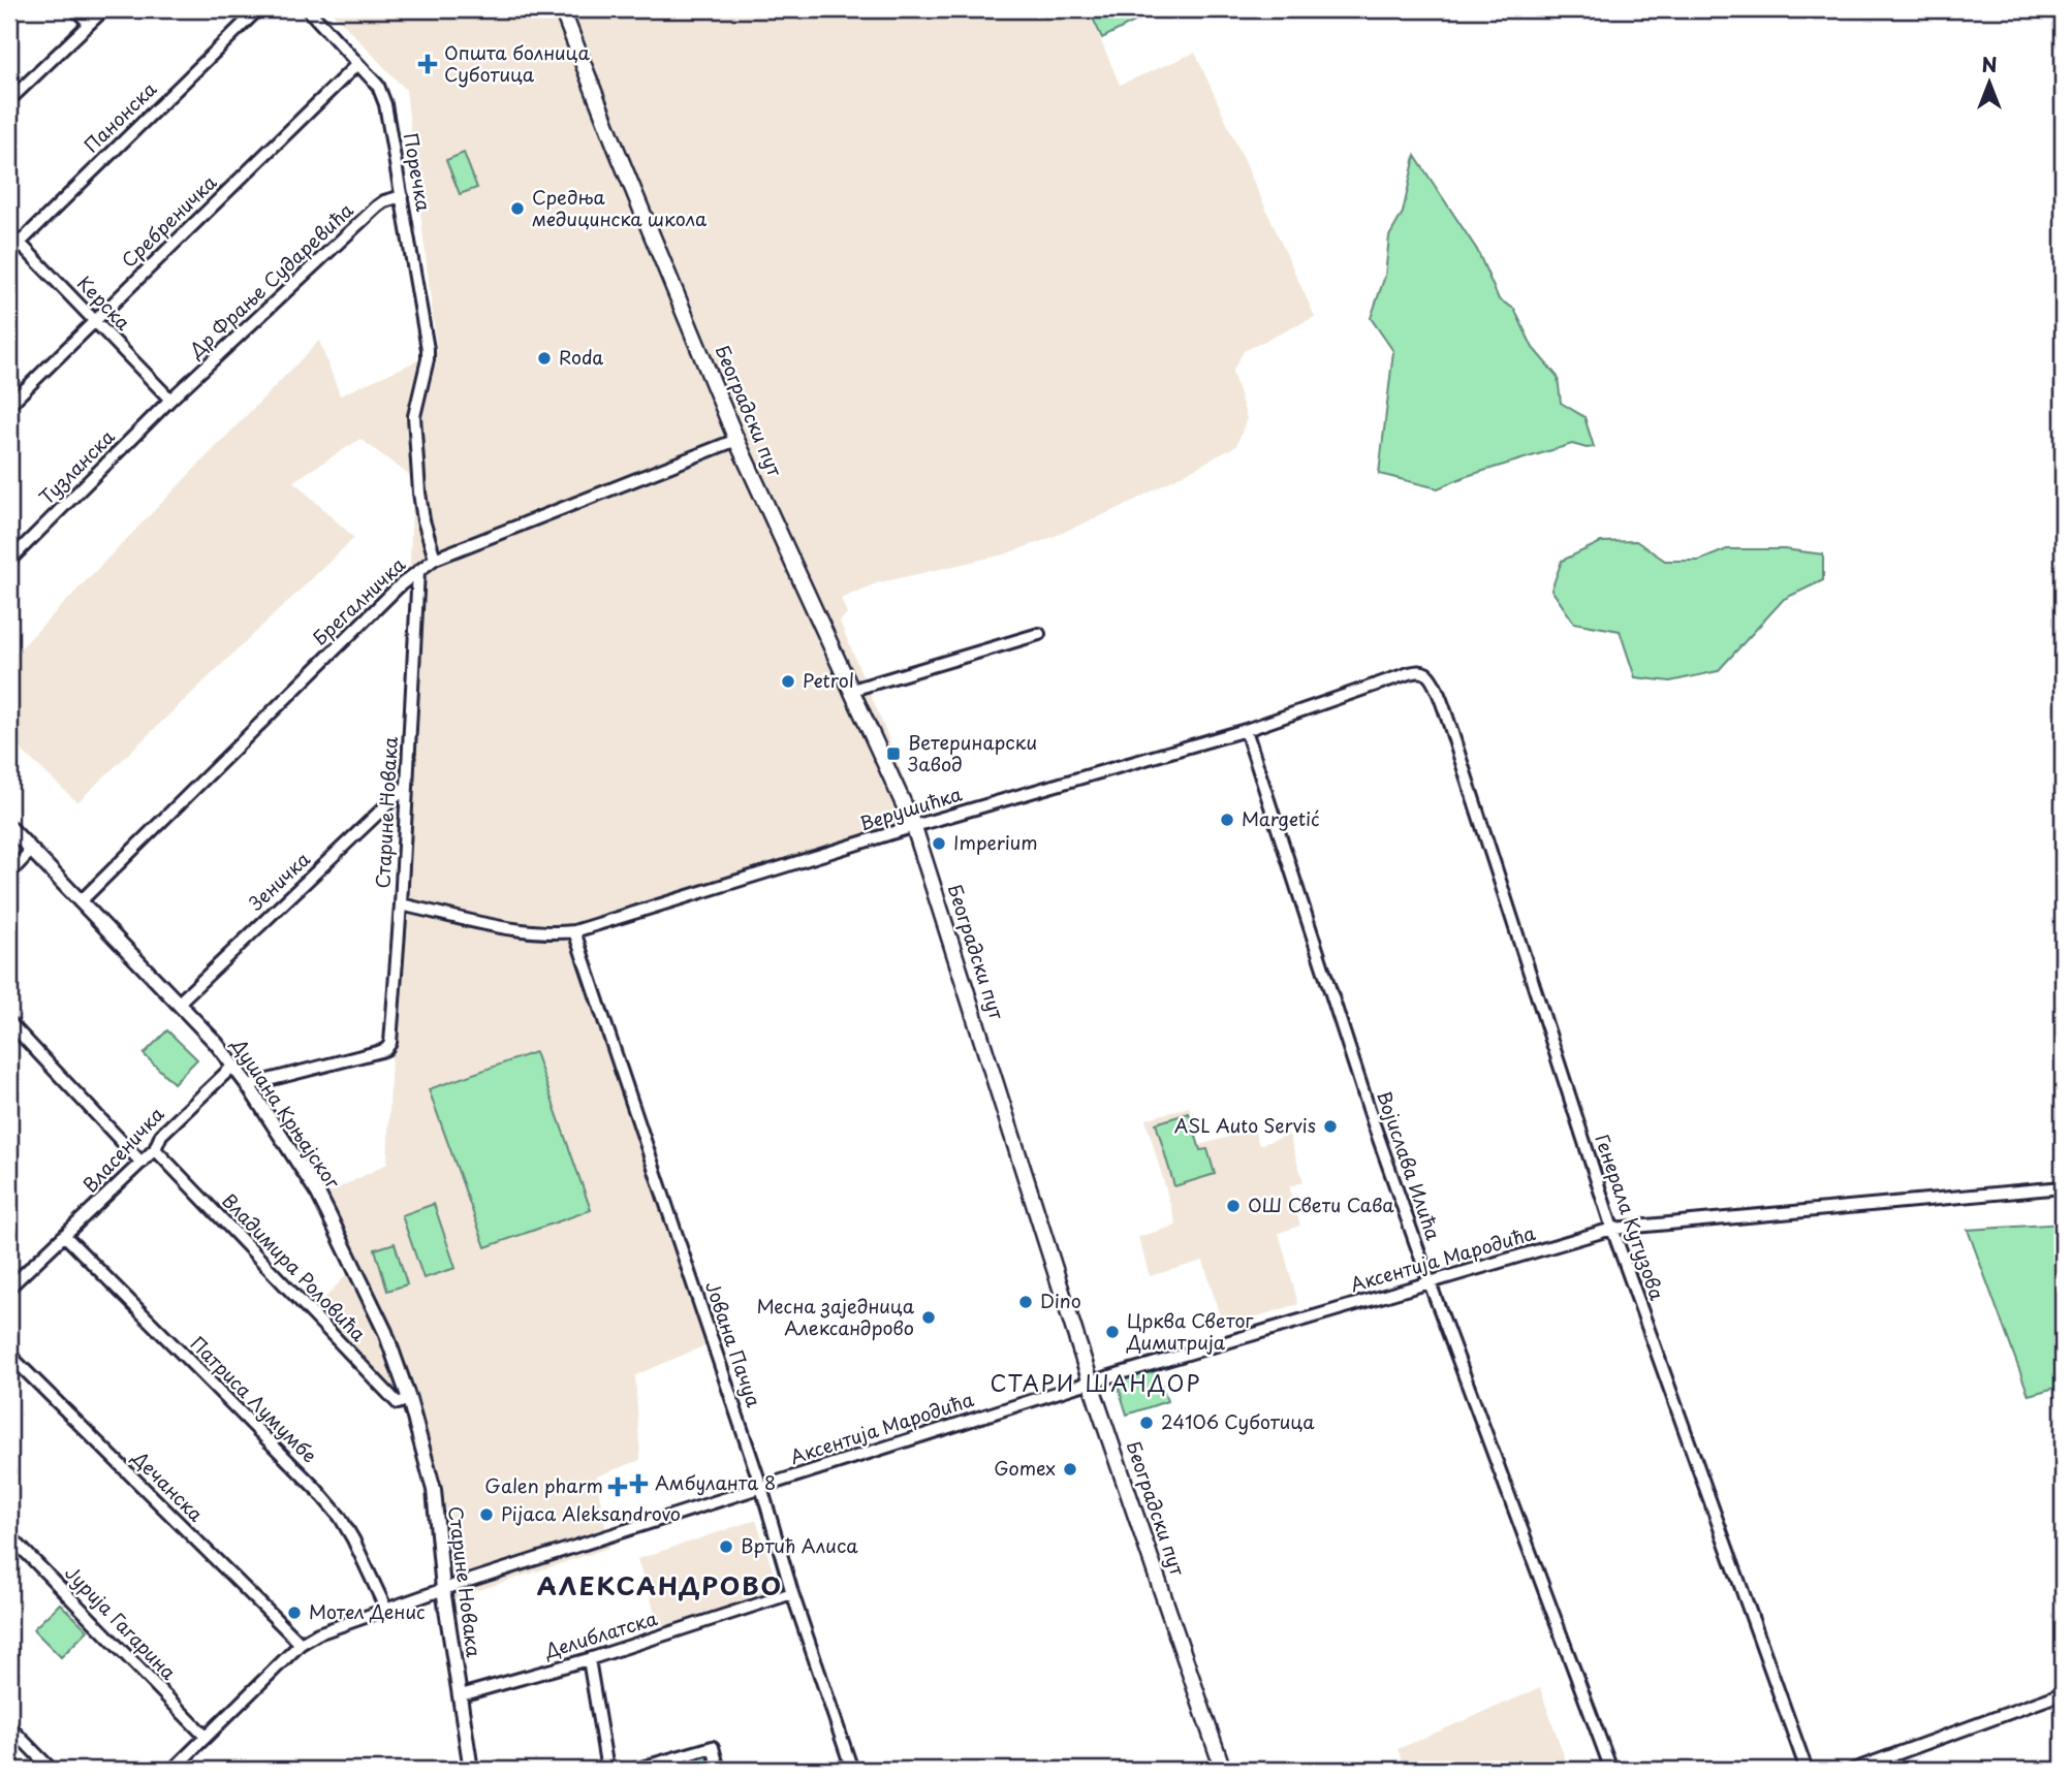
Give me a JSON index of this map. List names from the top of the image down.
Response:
{
  "streets": {
    "main road": ["Београдски пут"],
    "street": [
      "Панонска",
      "Поречка",
      "Сребреничка",
      "Др Фрање Сударевића",
      "Керска",
      "Тузланска",
      "Брегалничка",
      "Верушићка",
      "Старине Новака",
      "Зеничка",
      "Душана Крњајског",
      "Власеничка",
      "Војислава Илића",
      "Генерала Кутузова",
      "Аксентија Мародића",
      "Владимира Роловића",
      "Јована Пачуа",
      "Патриса Лумумбе",
      "Дечанска",
      "Јурија Гагарина",
      "Делиблатска"
    ]
  },
  "crossings": [
    ["Панонска", "Керска"],
    ["Поречка", "Сребреничка"],
    ["Поречка", "Др Фрање Сударевића"],
    ["Поречка", "Брегалничка"],
    ["Сребреничка", "Керска"],
    ["Др Фрање Сударевића", "Керска"],
    ["Др Фрање Сударевића", "Тузланска"],
    ["Керска", "Тузланска"],
    ["Београдски пут", "Брегалничка"],
    ["Београдски пут", "Верушићка"],
    ["Београдски пут", "Аксентија Мародића"],
    ["Брегалничка", "Старине Новака"],
    ["Брегалничка", "Душана Крњајског"],
    ["Верушићка", "Старине Новака"],
    ["Верушићка", "Војислава Илића"],
    ["Верушићка", "Генерала Кутузова"],
    ["Верушићка", "Јована Пачуа"],
    ["Старине Новака", "Зеничка"],
    ["Старине Новака", "Душана Крњајског"],
    ["Старине Новака", "Аксентија Мародића"],
    ["Старине Новака", "Владимира Роловића"],
    ["Старине Новака", "Делиблатска"],
    ["Зеничка", "Душана Крњајског"],
    ["Душана Крњајског", "Власеничка"],
    ["Душана Крњајског", "Владимира Роловића"],
    ["Власеничка", "Владимира Роловића"],
    ["Власеничка", "Патриса Лумумбе"],
    ["Војислава Илића", "Аксентија Мародића"],
    ["Генерала Кутузова", "Аксентија Мародића"],
    ["Аксентија Мародића", "Јована Пачуа"],
    ["Аксентија Мародића", "Патриса Лумумбе"],
    ["Аксентија Мародића", "Дечанска"],
    ["Аксентија Мародића", "Јурија Гагарина"],
    ["Јована Пачуа", "Делиблатска"]
  ],
  "districts": ["СТАРИ ШАНДОР", "АЛЕКСАНДРОВО"],
  "places": {
    "health": ["Општа болница Суботица", "Амбуланта 8", "Galen pharm"],
    "other": [
      "Средња медицинска школа",
      "Roda",
      "Petrol",
      "Margetić",
      "Imperium",
      "ASL Auto Servis",
      "ОШ Свети Сава",
      "Dino",
      "Месна заједница Александрово",
      "Црква Светог Димитрија",
      "24106 Суботица",
      "Gomex",
      "Pijaca Aleksandrovo",
      "Вртић Алиса",
      "Мотел Денис"
    ],
    "transit": ["Ветеринарски Завод"]
  },
  "north": "top"
}
